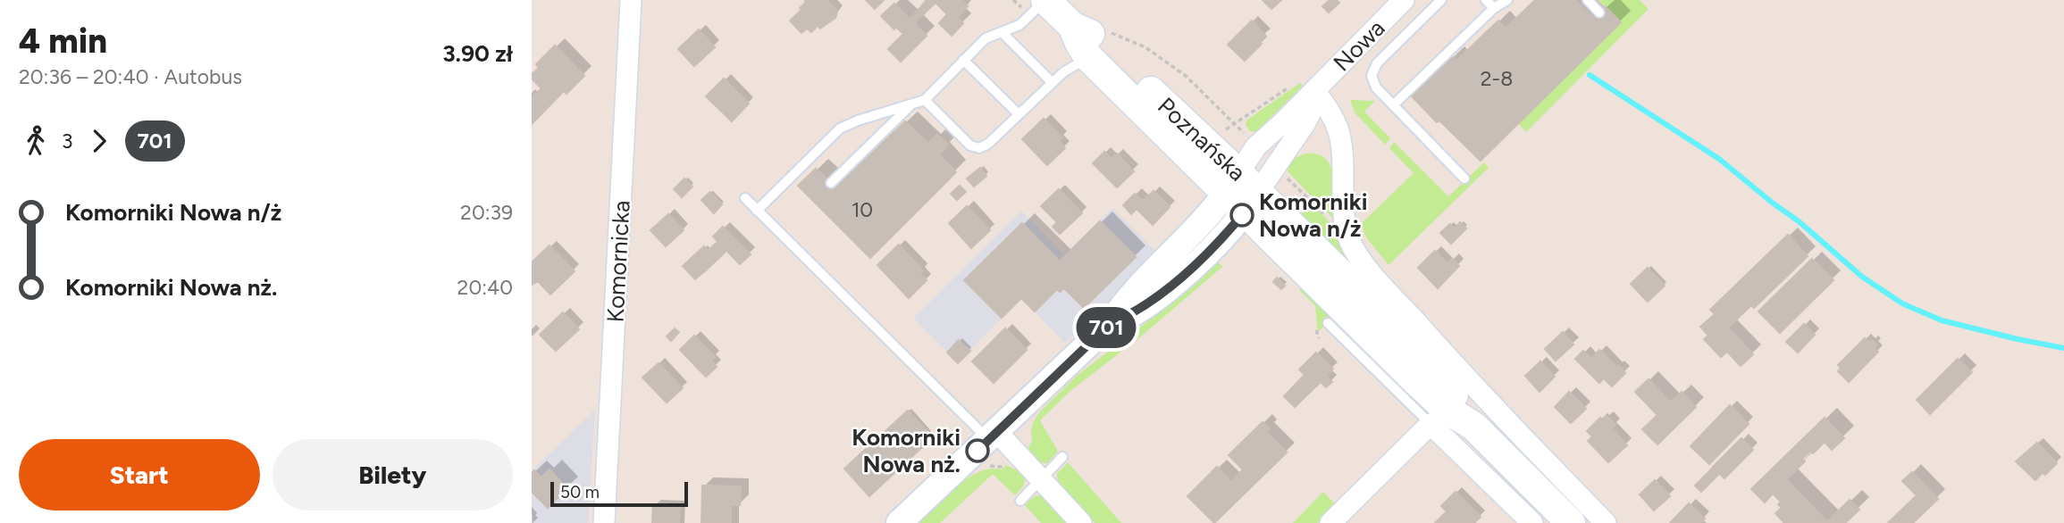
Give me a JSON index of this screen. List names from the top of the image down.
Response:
{
  "streets": {
    "main road": ["Poznańska"],
    "street": ["Nowa", "Komornicka"]
  },
  "crossings": [
    ["Nowa", "Poznańska"]
  ],
  "places": ["Komorniki Nowa n/ż", "Komorniki Nowa nż."],
  "lines": ["bus line 701"],
  "house_numbers": ["2-8", "10"],
  "scale_bar": "50 m",
  "page": {
    "heading": ["4 min", "20:36 – 20:40 · Autobus", "3.90 zł"],
    "on_map": "701",
    "legs": ["3", "701"],
    "list": [
      {
        "name": "Komorniki Nowa n/ż",
        "value": "20:39"
      },
      {
        "name": "Komorniki Nowa nż.",
        "value": "20:40"
      }
    ],
    "buttons": ["Start", "Bilety"],
    "scale": "50 m"
  }
}
